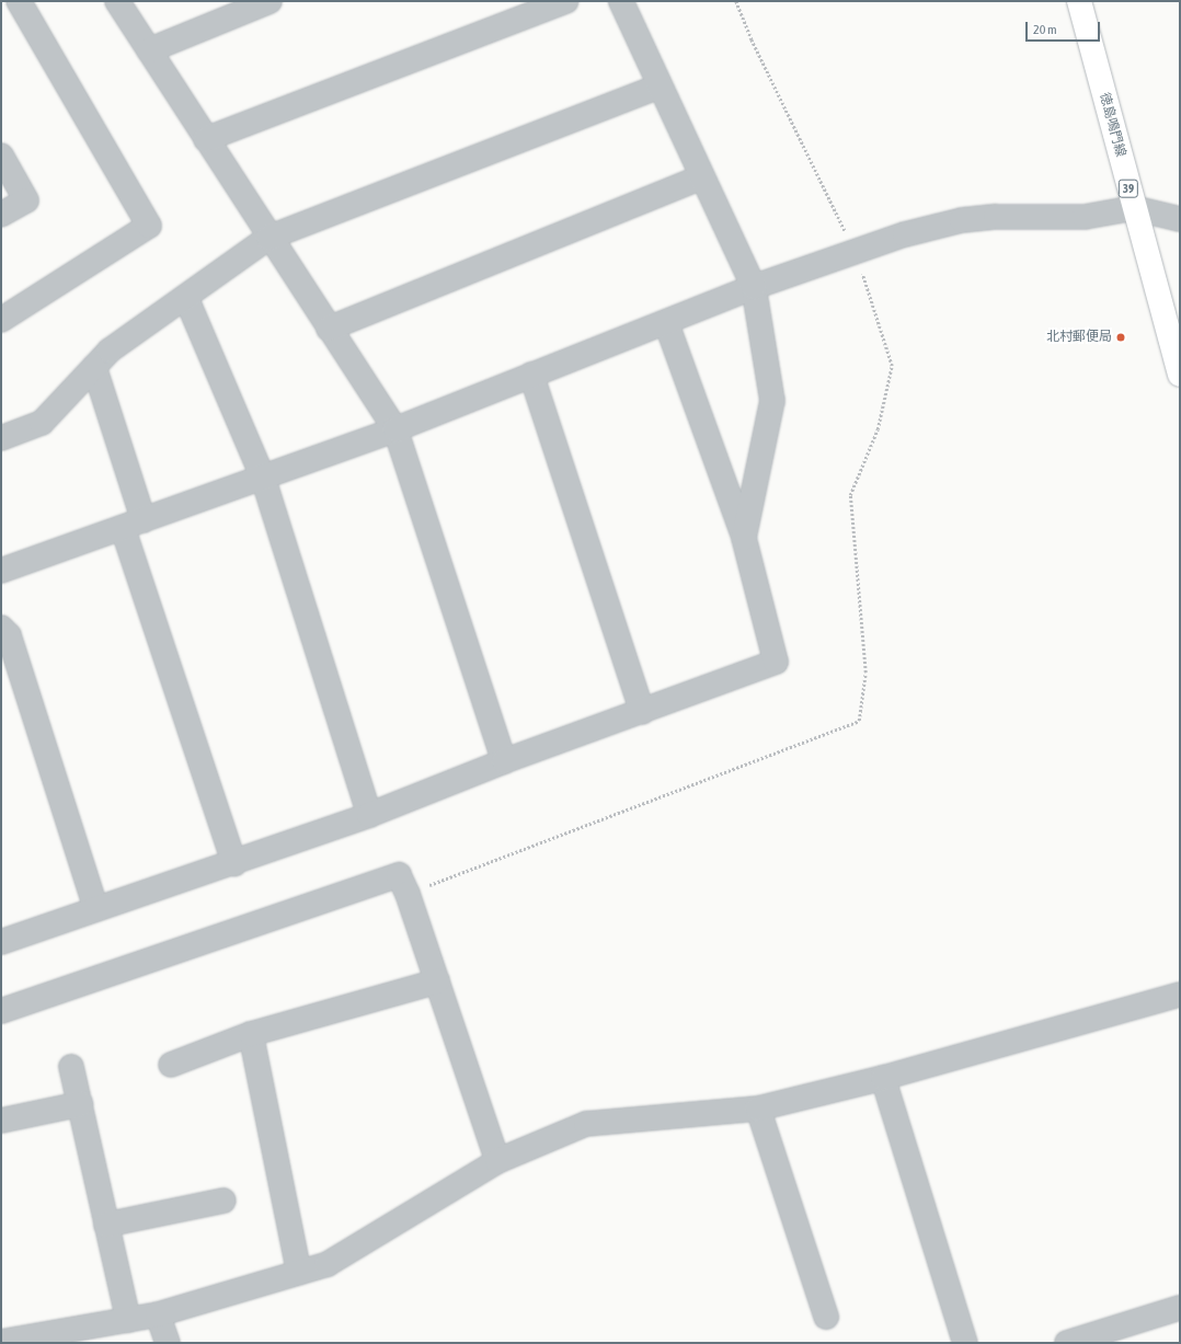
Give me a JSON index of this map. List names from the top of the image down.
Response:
{
  "streets": {
    "main road": ["徳島鳴門線", "39"]
  },
  "places": ["北村郵便局"],
  "scale_bar": "20 m"
}
